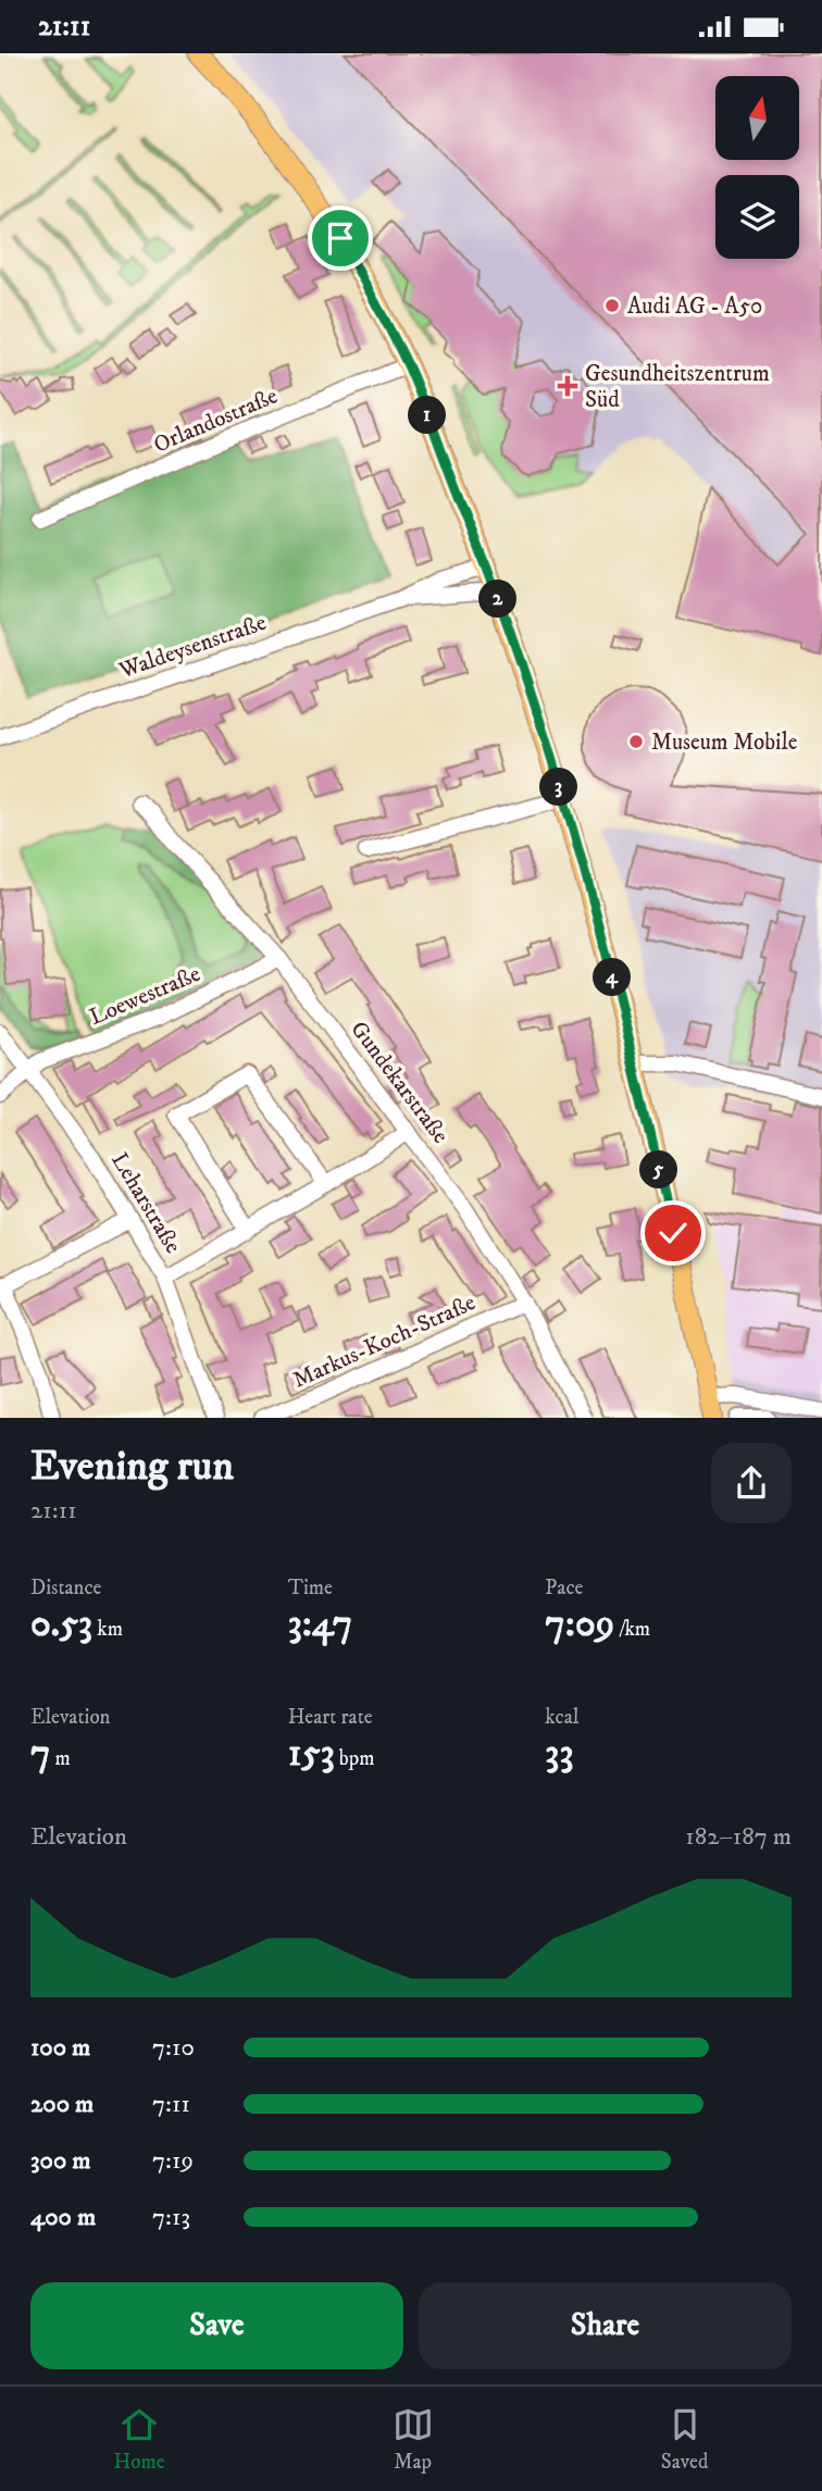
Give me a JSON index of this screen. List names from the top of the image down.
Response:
{
  "streets": {
    "street": [
      "Orlandostraße",
      "Waldeysenstraße",
      "Loewestraße",
      "Gundekarstraße",
      "Leharstraße",
      "Markus-Koch-Straße"
    ]
  },
  "crossings": [
    ["Loewestraße", "Gundekarstraße"],
    ["Loewestraße", "Leharstraße"],
    ["Gundekarstraße", "Markus-Koch-Straße"]
  ],
  "places": {
    "other": ["Audi AG - A50", "Museum Mobile"],
    "health": ["Gesundheitszentrum Süd"]
  },
  "north": "top",
  "page": {
    "status": "21:11",
    "pins": [
      "1",
      "2",
      "3",
      "4",
      "5"
    ],
    "heading": ["Evening run", "21:11"],
    "stats": [
      ["Distance", "0.53 km"],
      ["Time", "3:47"],
      ["Pace", "7:09 /km"],
      ["Elevation", "7 m"],
      ["Heart rate", "153 bpm"],
      ["kcal", "33"]
    ],
    "chart": ["Elevation", "182–187 m"],
    "list": [
      {
        "name": "100 m",
        "note": "7:10"
      },
      {
        "name": "200 m",
        "note": "7:11"
      },
      {
        "name": "300 m",
        "note": "7:19"
      },
      {
        "name": "400 m",
        "note": "7:13"
      }
    ],
    "buttons": ["Save", "Share"],
    "tabs": ["Home", "Map", "Saved"]
  }
}
